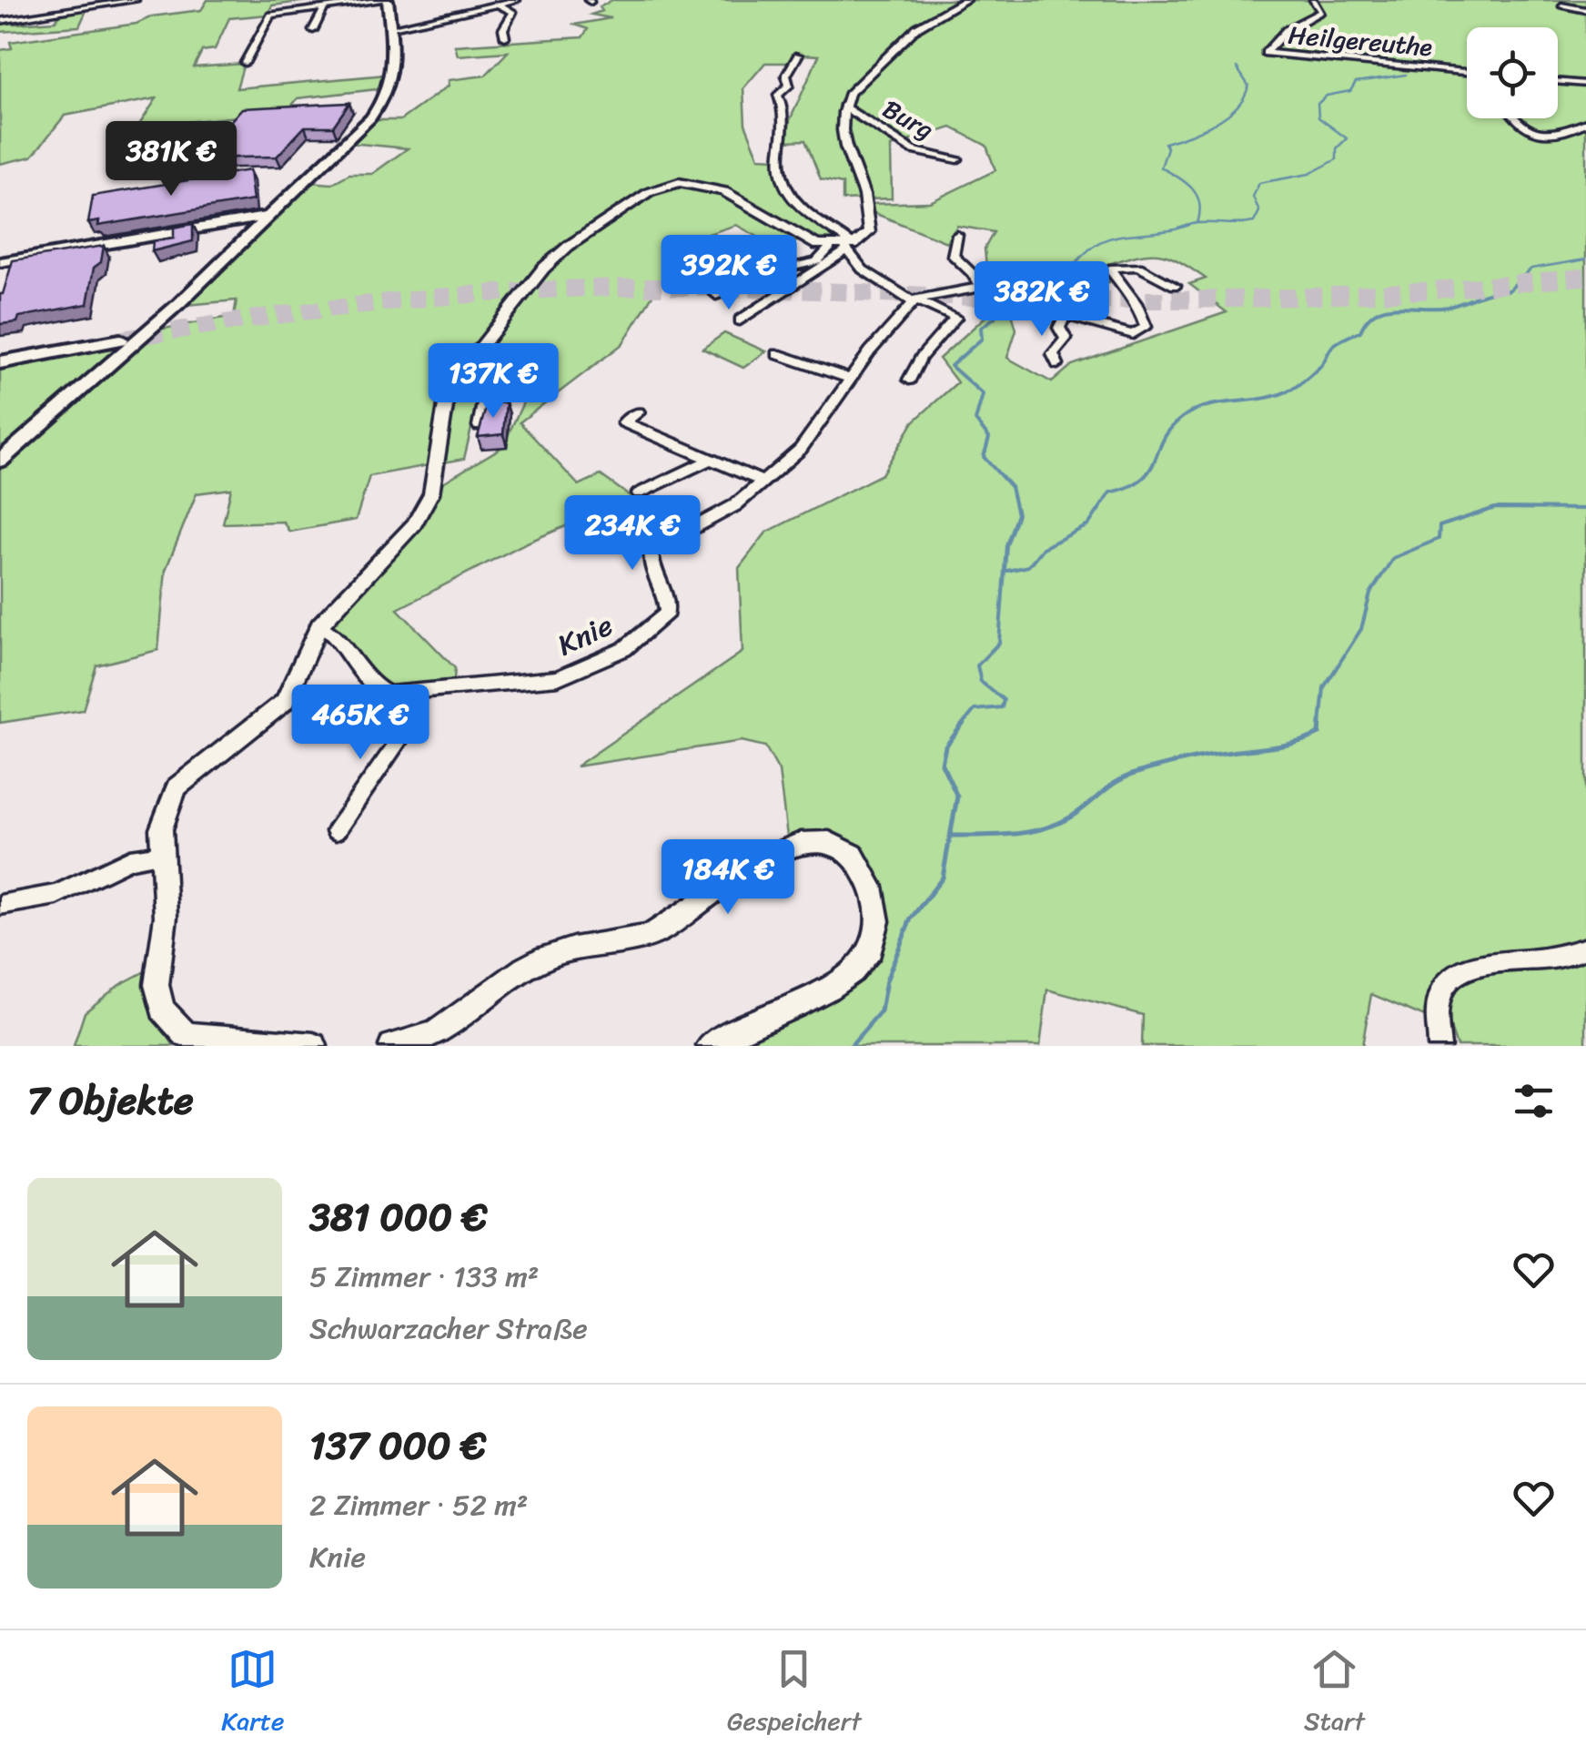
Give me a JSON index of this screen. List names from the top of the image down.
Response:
{
  "streets": {
    "street": ["Heilgereuthe", "Burg", "Knie"]
  },
  "page": {
    "price": [
      "381K €",
      "392K €",
      "382K €",
      "137K €",
      "234K €",
      "465K €",
      "184K €"
    ],
    "heading": "7 Objekte",
    "list": [
      {
        "name": "381 000 €",
        "note": "5 Zimmer · 133 m² · Schwarzacher Straße"
      },
      {
        "name": "137 000 €",
        "note": "2 Zimmer · 52 m² · Knie"
      }
    ],
    "tabs": ["Karte", "Gespeichert", "Start"]
  }
}
